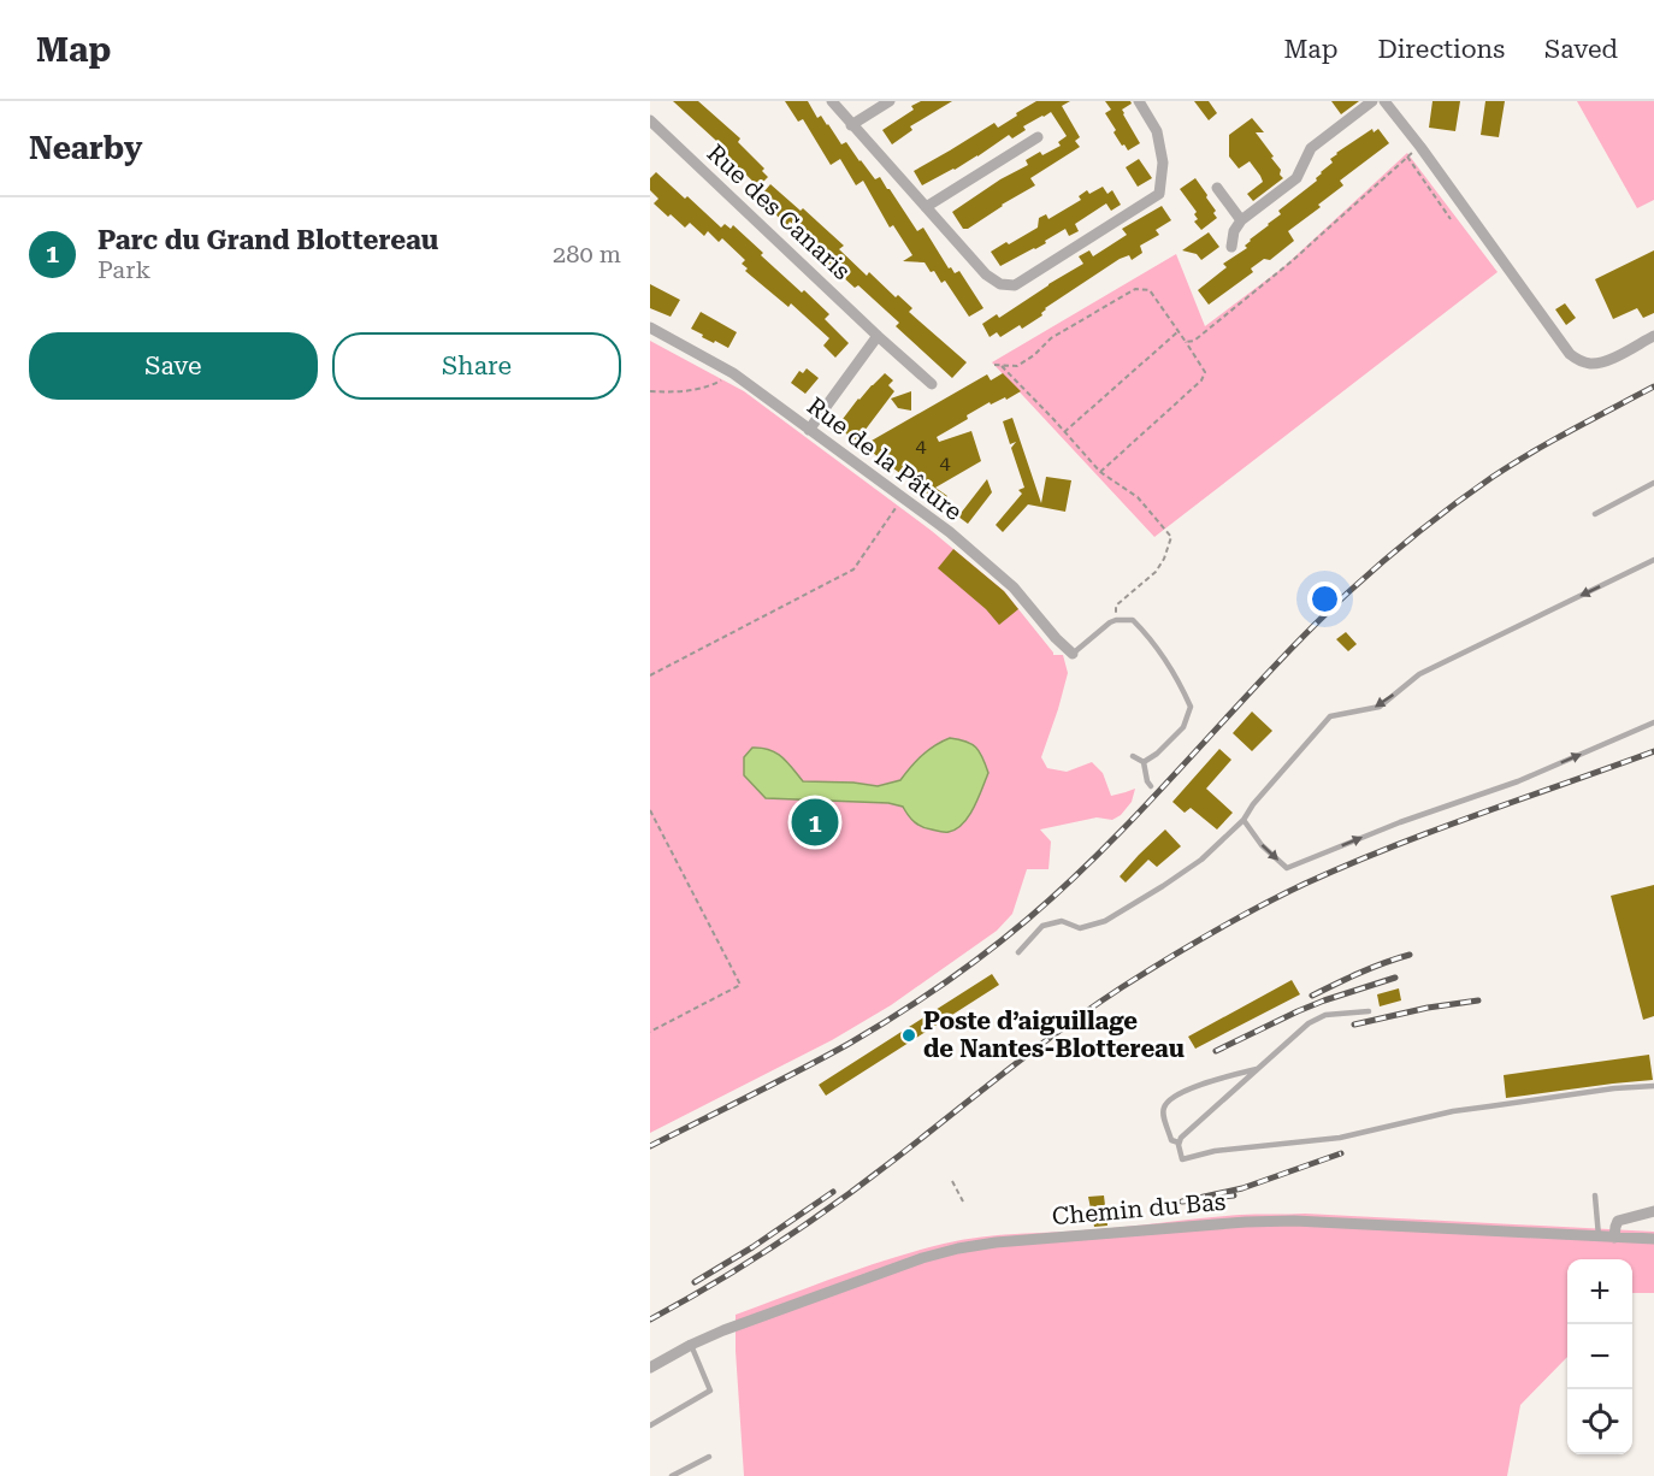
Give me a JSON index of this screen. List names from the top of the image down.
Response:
{
  "streets": {
    "street": ["Rue des Canaris", "Rue de la Pâture", "Chemin du Bas"]
  },
  "places": ["Poste d’aiguillage de Nantes-Blottereau"],
  "house_numbers": ["4", "4"],
  "page": {
    "header": "Map",
    "nav": ["Map", "Directions", "Saved"],
    "heading": "Nearby",
    "list": [
      {
        "mark": "1",
        "name": "Parc du Grand Blottereau",
        "note": "Park",
        "value": "280 m"
      }
    ],
    "buttons": ["Save", "Share"],
    "pins": "1",
    "map_buttons": ["+", "−"]
  }
}
